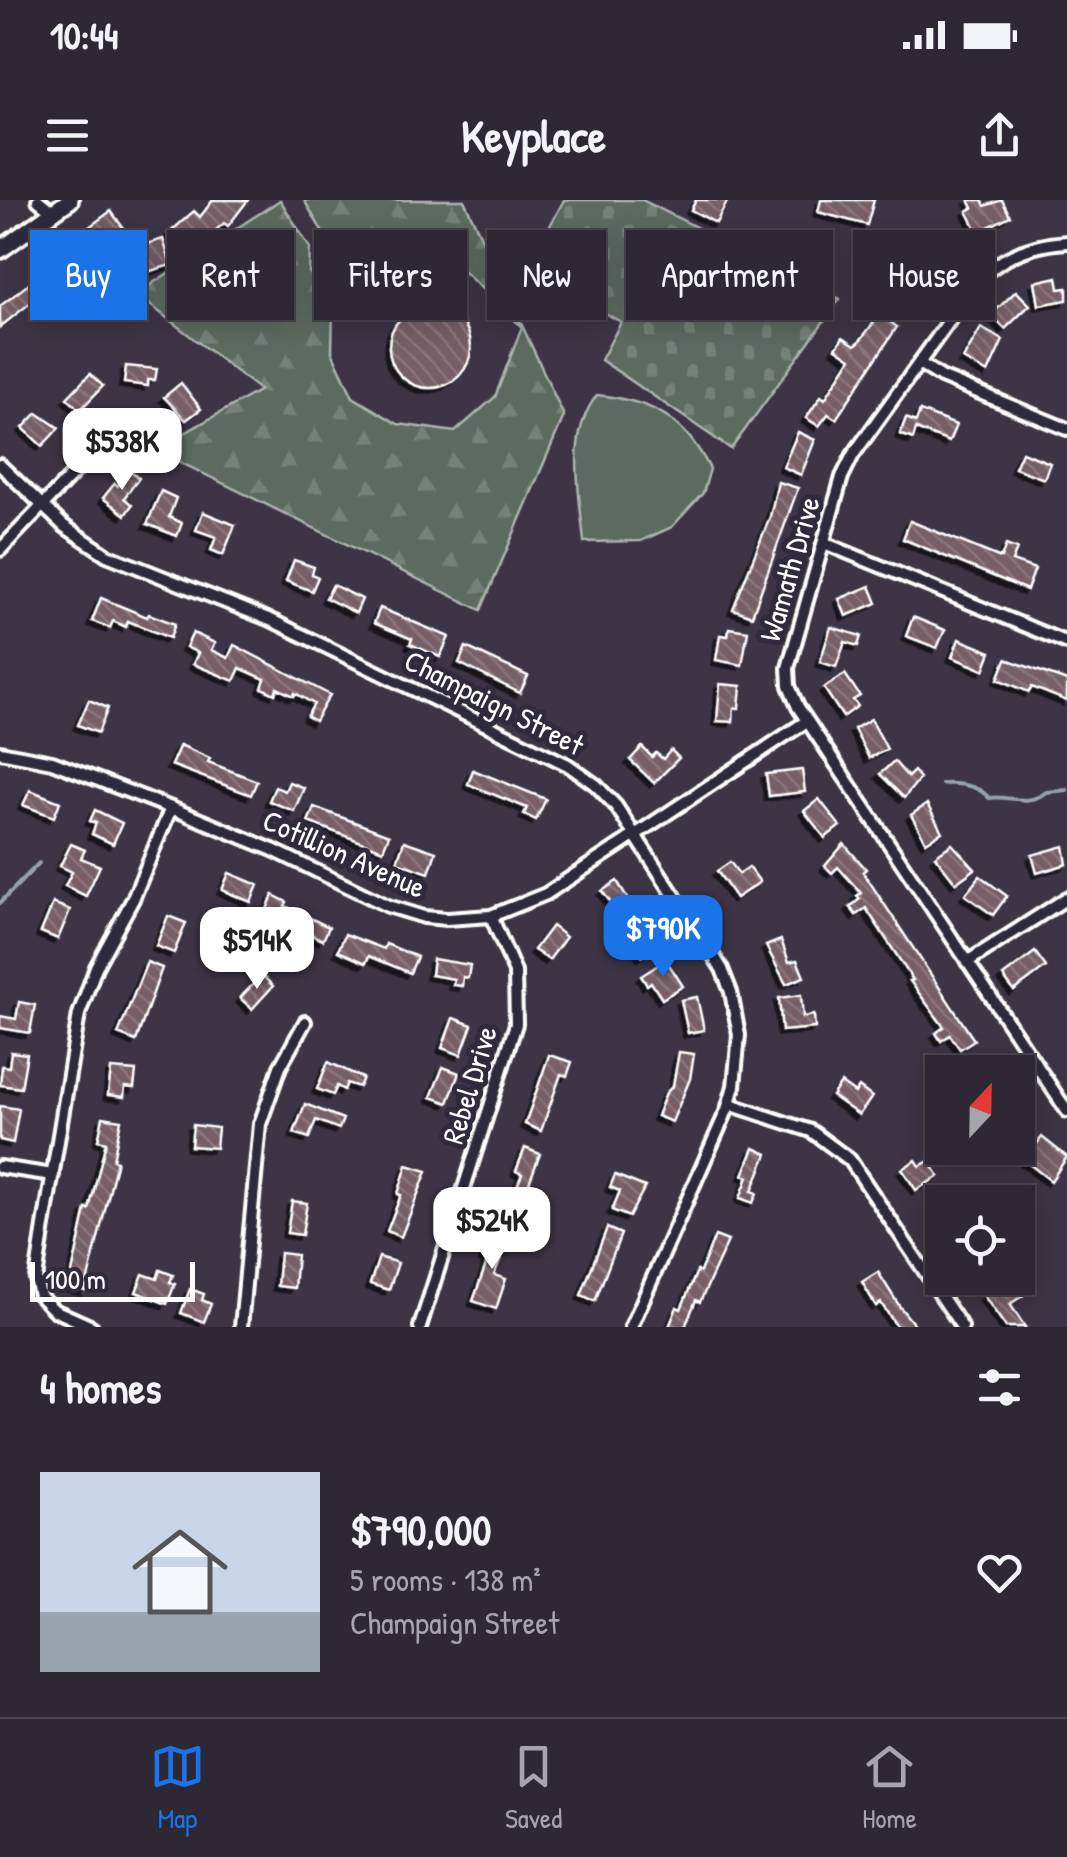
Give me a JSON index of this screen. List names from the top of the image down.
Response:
{
  "streets": {
    "street": [
      "Wamath Drive",
      "Champaign Street",
      "Cotillion Avenue",
      "Rebel Drive"
    ]
  },
  "crossings": [
    ["Wamath Drive", "Cotillion Avenue"],
    ["Champaign Street", "Cotillion Avenue"],
    ["Cotillion Avenue", "Rebel Drive"]
  ],
  "scale_bar": "100 m",
  "north": "top",
  "page": {
    "status": "10:44",
    "header": "Keyplace",
    "chip": [
      "Buy",
      "Rent",
      "Filters",
      "New",
      "Apartment",
      "House"
    ],
    "price": [
      "$538K",
      "$790K",
      "$514K",
      "$524K"
    ],
    "scale": "100 m",
    "heading": "4 homes",
    "list": [
      {
        "name": "$790,000",
        "note": "5 rooms · 138 m² · Champaign Street"
      }
    ],
    "tabs": ["Map", "Saved", "Home"]
  }
}
